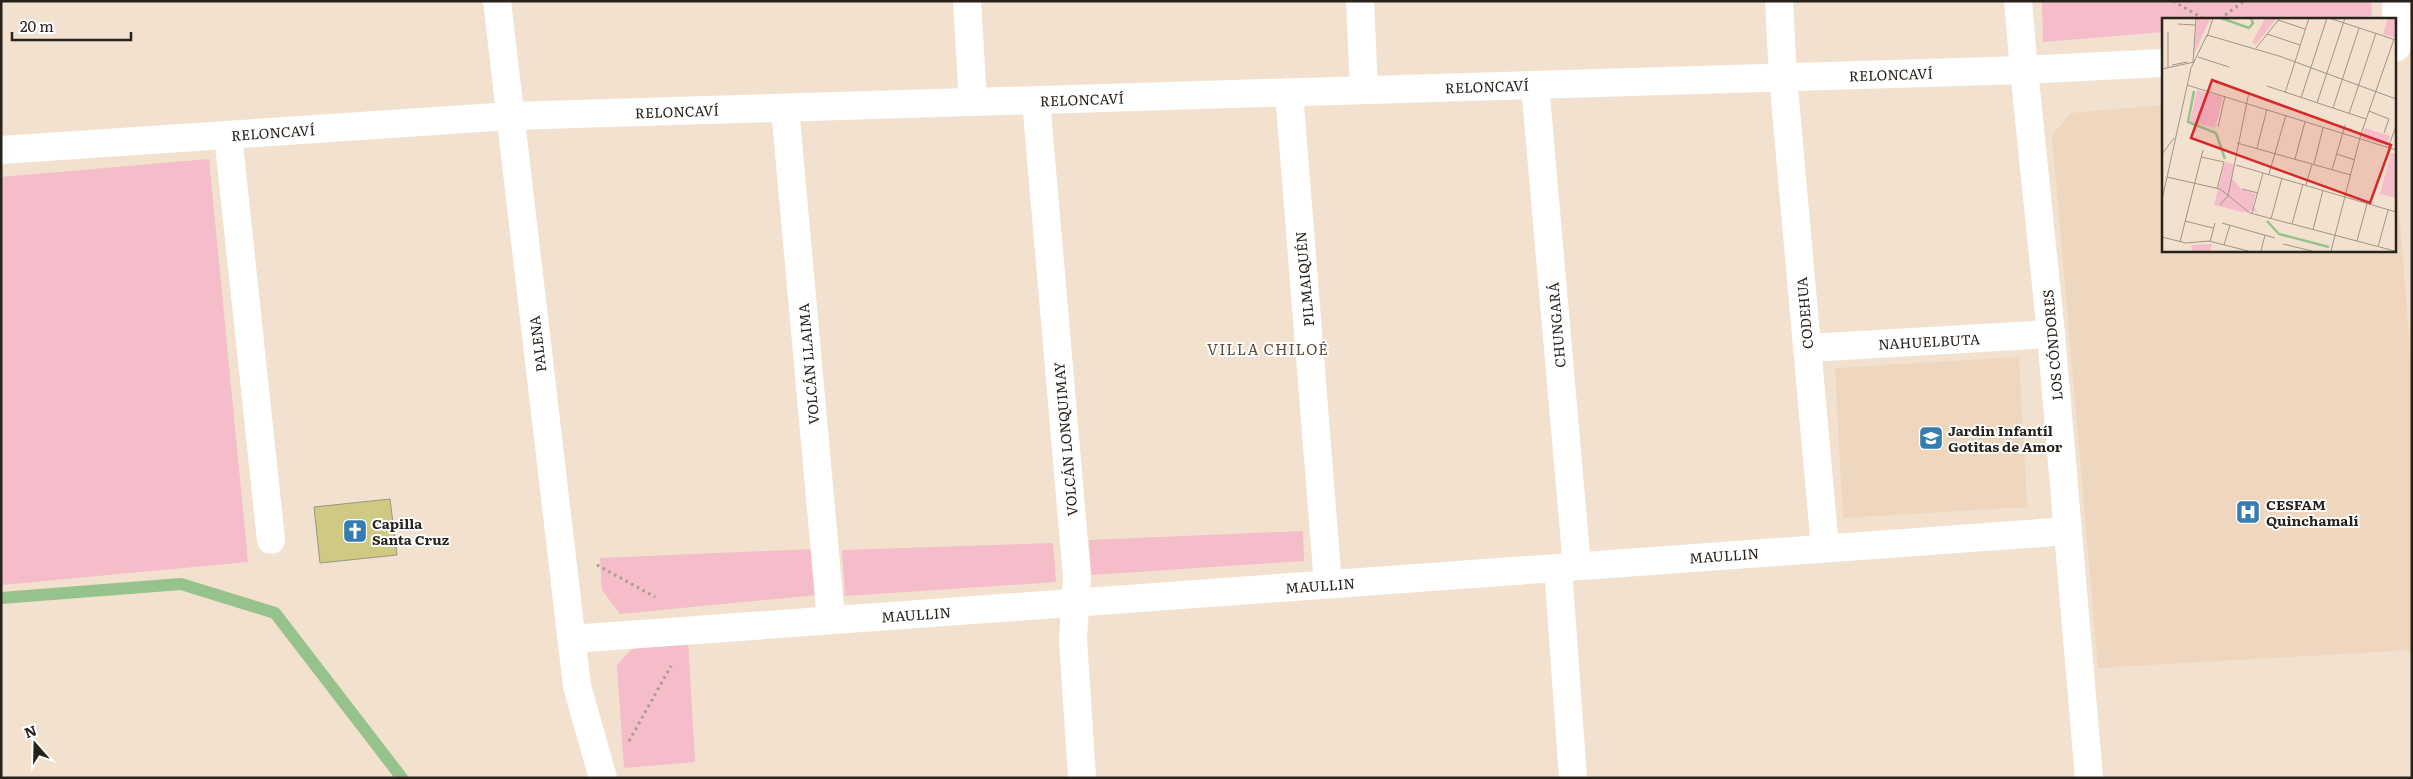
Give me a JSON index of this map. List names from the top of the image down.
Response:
{
  "streets": {
    "street": [
      "RELONCAVÍ",
      "PILMAIQUÉN",
      "CODEHUA",
      "CHUNGARÁ",
      "NAHUELBUTA",
      "PALENA",
      "LOS CÓNDORES",
      "VOLCÁN LLAIMA",
      "VOLCÁN LONQUIMAY",
      "MAULLIN"
    ]
  },
  "crossings": [
    ["RELONCAVÍ", "PILMAIQUÉN"],
    ["RELONCAVÍ", "CODEHUA"],
    ["RELONCAVÍ", "CHUNGARÁ"],
    ["RELONCAVÍ", "PALENA"],
    ["RELONCAVÍ", "LOS CÓNDORES"],
    ["RELONCAVÍ", "VOLCÁN LLAIMA"],
    ["RELONCAVÍ", "VOLCÁN LONQUIMAY"],
    ["PILMAIQUÉN", "MAULLIN"],
    ["CODEHUA", "NAHUELBUTA"],
    ["CODEHUA", "MAULLIN"],
    ["CHUNGARÁ", "MAULLIN"],
    ["NAHUELBUTA", "LOS CÓNDORES"],
    ["PALENA", "MAULLIN"],
    ["LOS CÓNDORES", "MAULLIN"],
    ["VOLCÁN LLAIMA", "MAULLIN"],
    ["VOLCÁN LONQUIMAY", "MAULLIN"]
  ],
  "districts": ["VILLA CHILOÉ"],
  "places": {
    "school or university": ["Jardin Infantíl Gotitas de Amor"],
    "hospital": ["CESFAM Quinchamalí"],
    "church": ["Capilla Santa Cruz"]
  },
  "scale_bar": "20 m",
  "north": "top"
}
